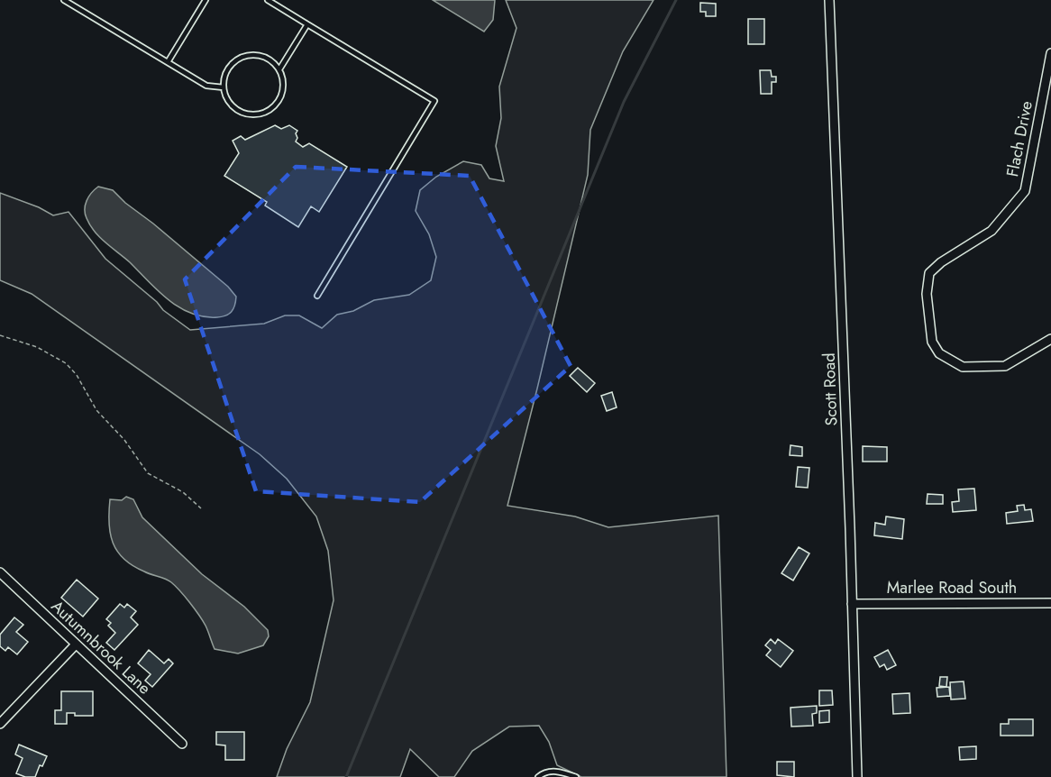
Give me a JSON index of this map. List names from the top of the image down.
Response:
{
  "streets": {
    "street": [
      "Flach Drive",
      "Scott Road",
      "Marlee Road South",
      "Autumnbrook Lane"
    ]
  },
  "crossings": [
    ["Scott Road", "Marlee Road South"]
  ]
}
